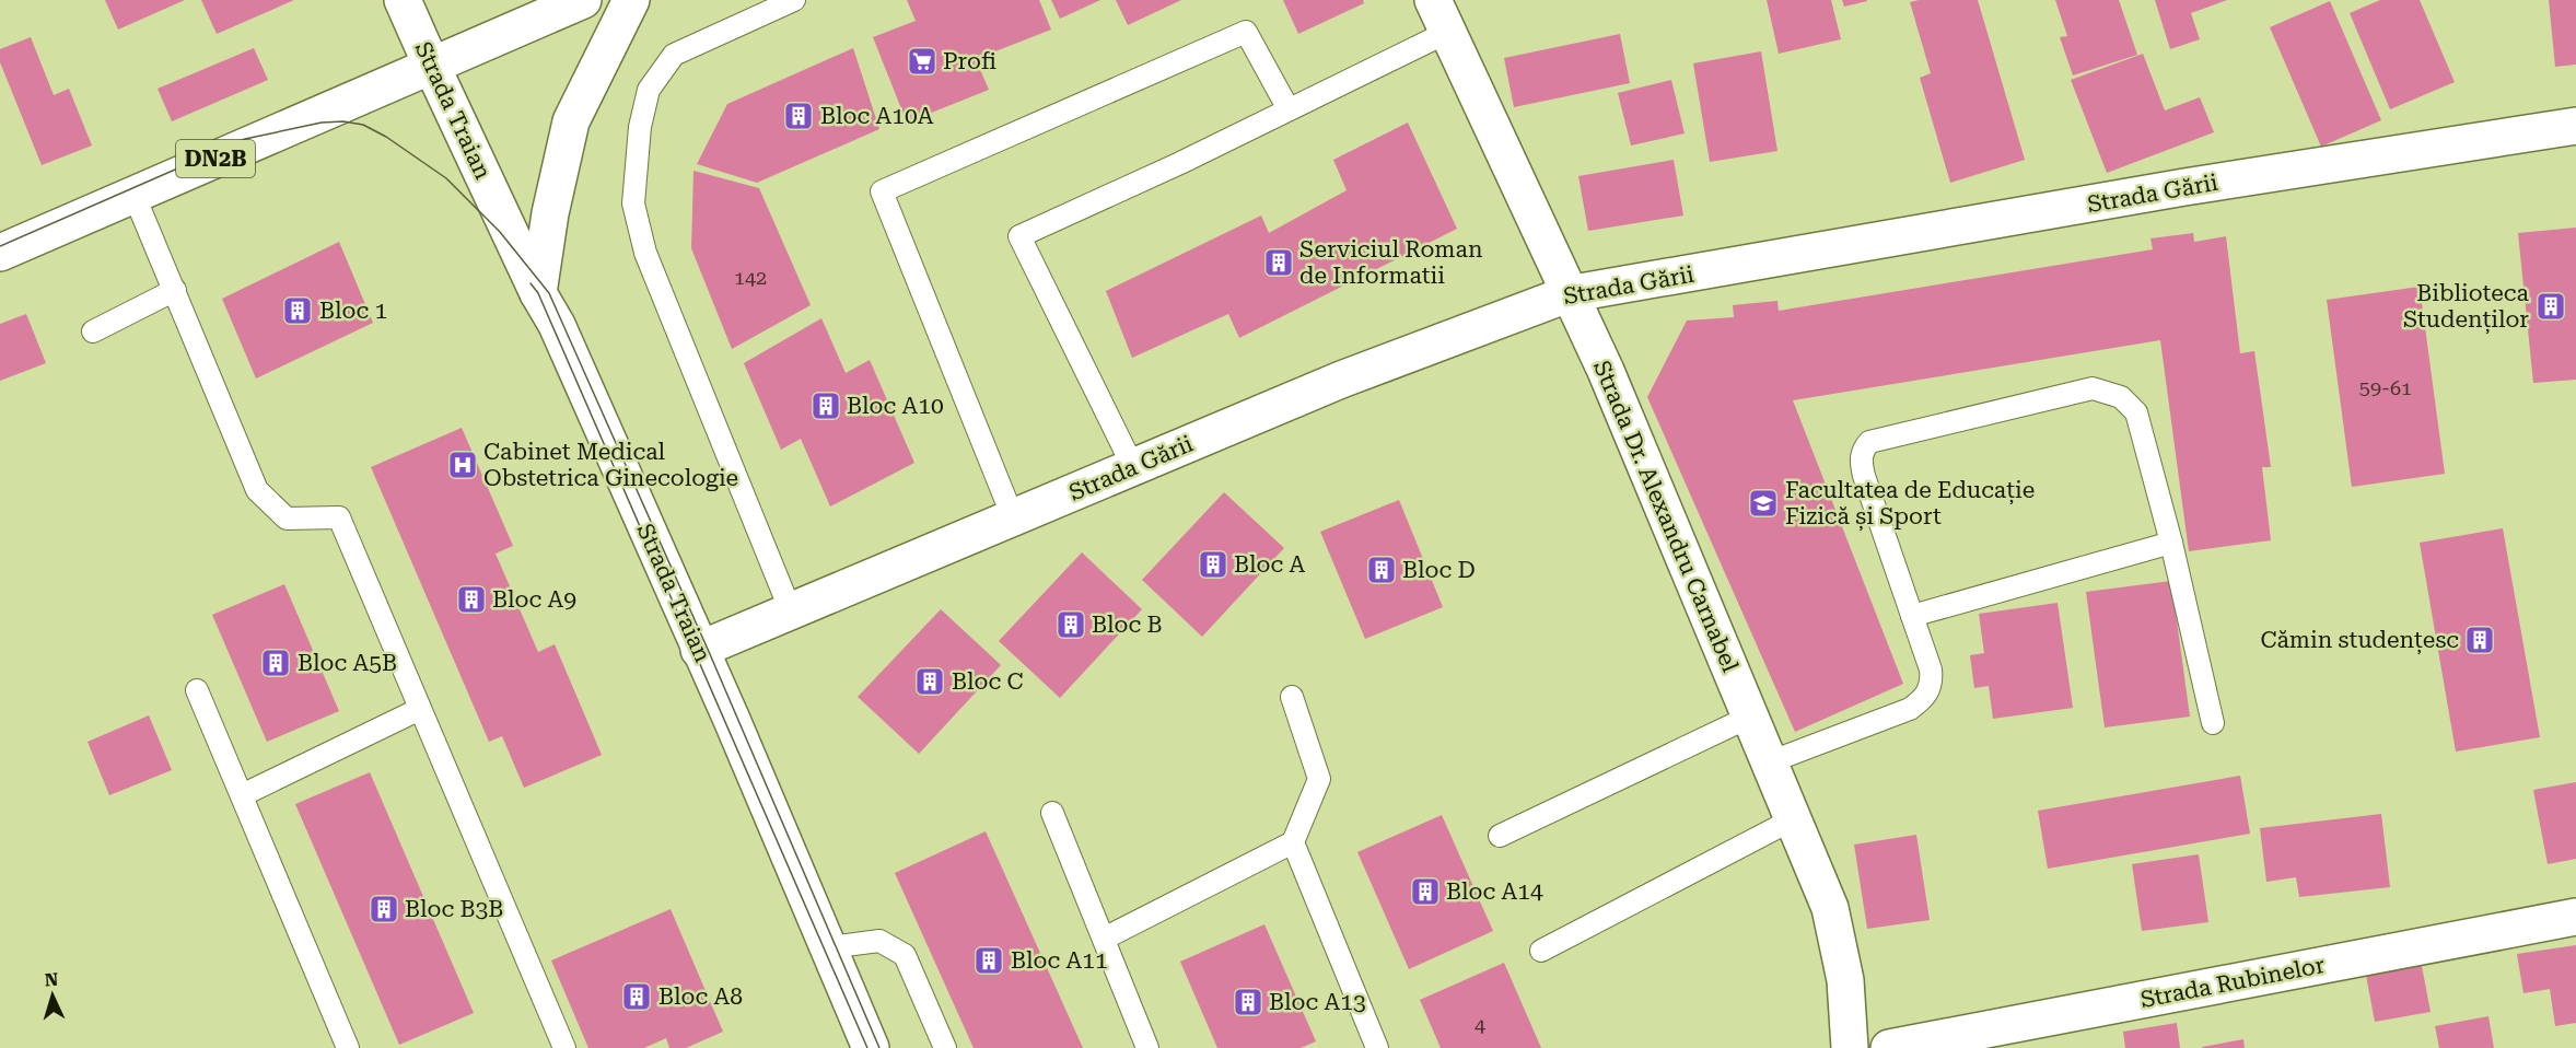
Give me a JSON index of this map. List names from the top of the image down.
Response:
{
  "streets": {
    "street": [
      "Strada Traian",
      "DN2B",
      "Strada Gării",
      "Strada Dr. Alexandru Carnabel",
      "Strada Rubinelor"
    ]
  },
  "crossings": [
    ["Strada Traian", "DN2B"],
    ["Strada Traian", "Strada Gării"],
    ["Strada Gării", "Strada Dr. Alexandru Carnabel"]
  ],
  "places": {
    "supermarket": ["Profi"],
    "building": [
      "Bloc A10A",
      "Serviciul Roman de Informatii",
      "Biblioteca Studenților",
      "Bloc 1",
      "Bloc A10",
      "Bloc A",
      "Bloc D",
      "Bloc A9",
      "Bloc B",
      "Cămin studențesc",
      "Bloc A5B",
      "Bloc C",
      "Bloc A14",
      "Bloc B3B",
      "Bloc A11",
      "Bloc A8",
      "Bloc A13"
    ],
    "hospital": ["Cabinet Medical Obstetrica Ginecologie"],
    "school or university": ["Facultatea de Educație Fizică și Sport"]
  },
  "house_numbers": ["142", "59-61", "4"],
  "north": "top"
}
